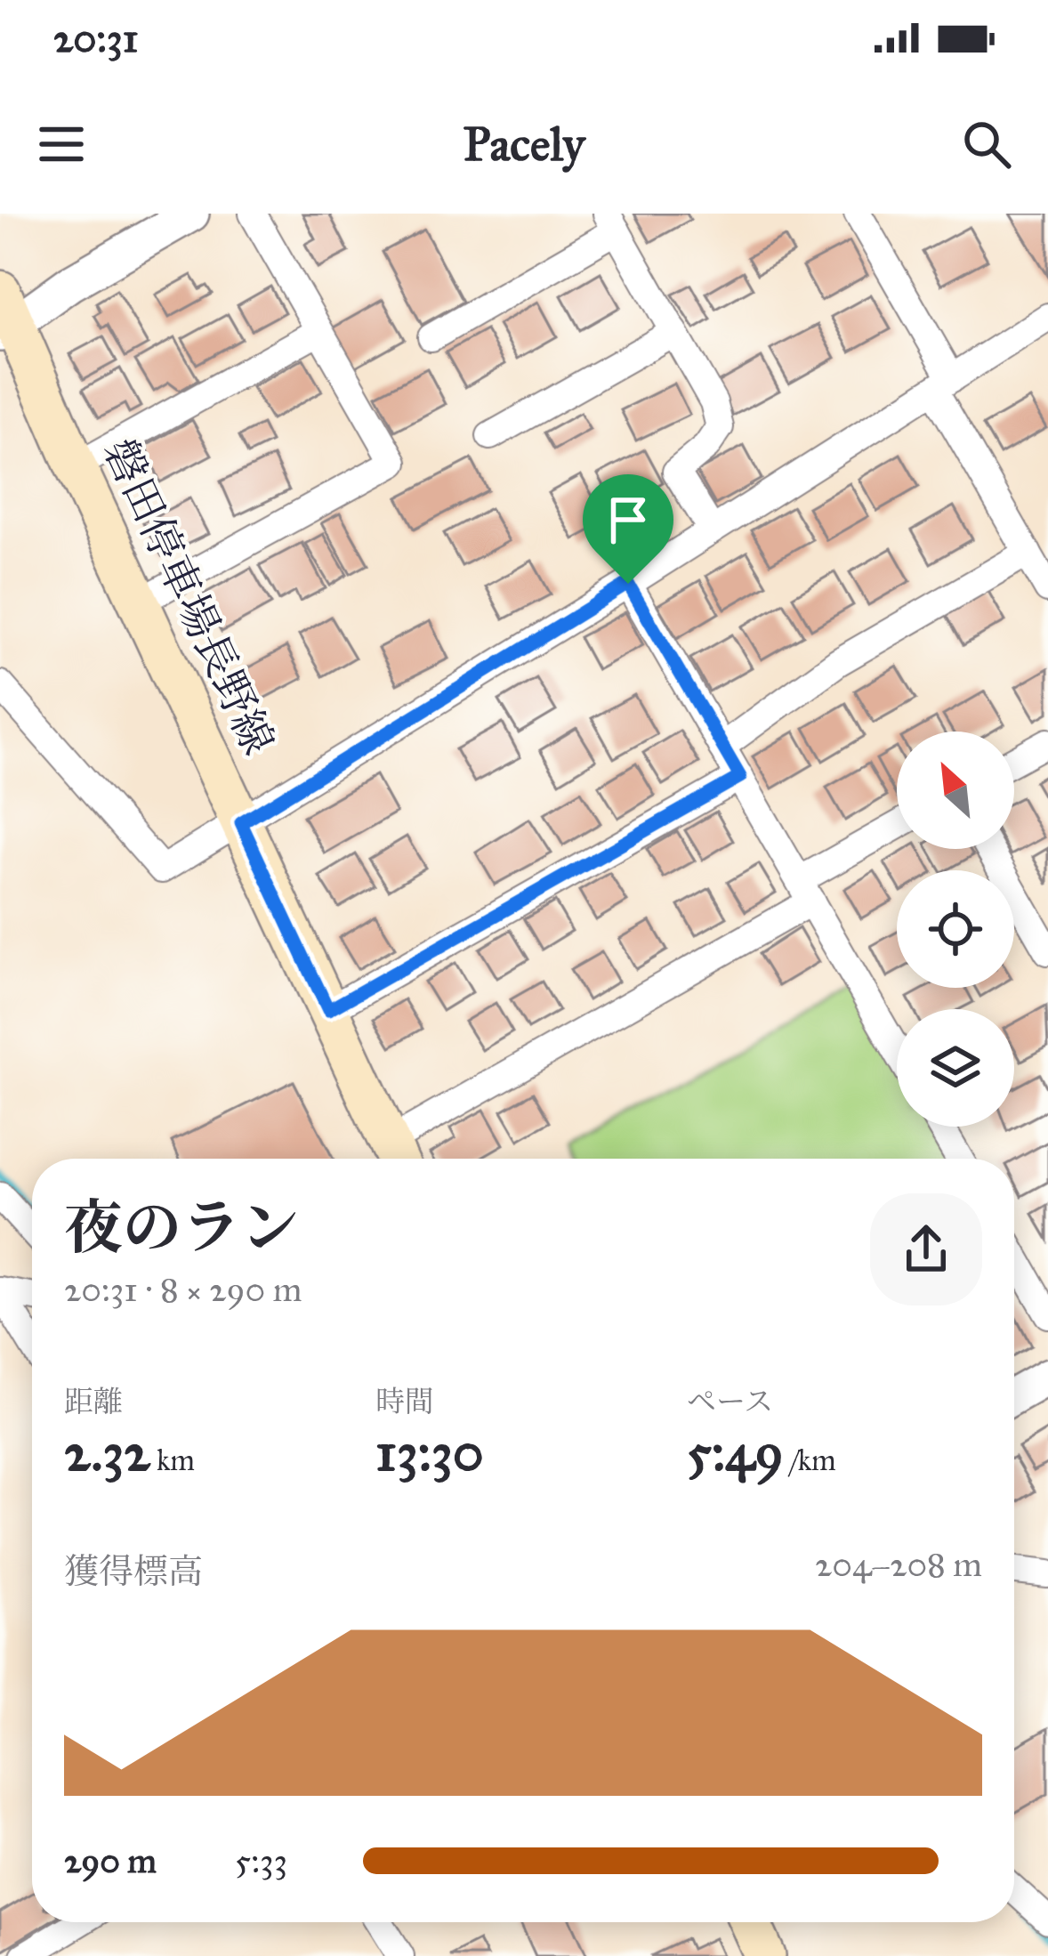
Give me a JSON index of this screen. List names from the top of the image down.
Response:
{
  "streets": {
    "main road": ["磐田停車場長野線"]
  },
  "north": "top left",
  "page": {
    "status": "20:31",
    "header": "Pacely",
    "heading": ["夜のラン", "20:31 · 8 × 290 m"],
    "stats": [
      ["距離", "2.32 km"],
      ["時間", "13:30"],
      ["ペース", "5:49 /km"]
    ],
    "chart": ["獲得標高", "204–208 m"],
    "list": [
      {
        "name": "290 m",
        "note": "5:33"
      }
    ]
  }
}
